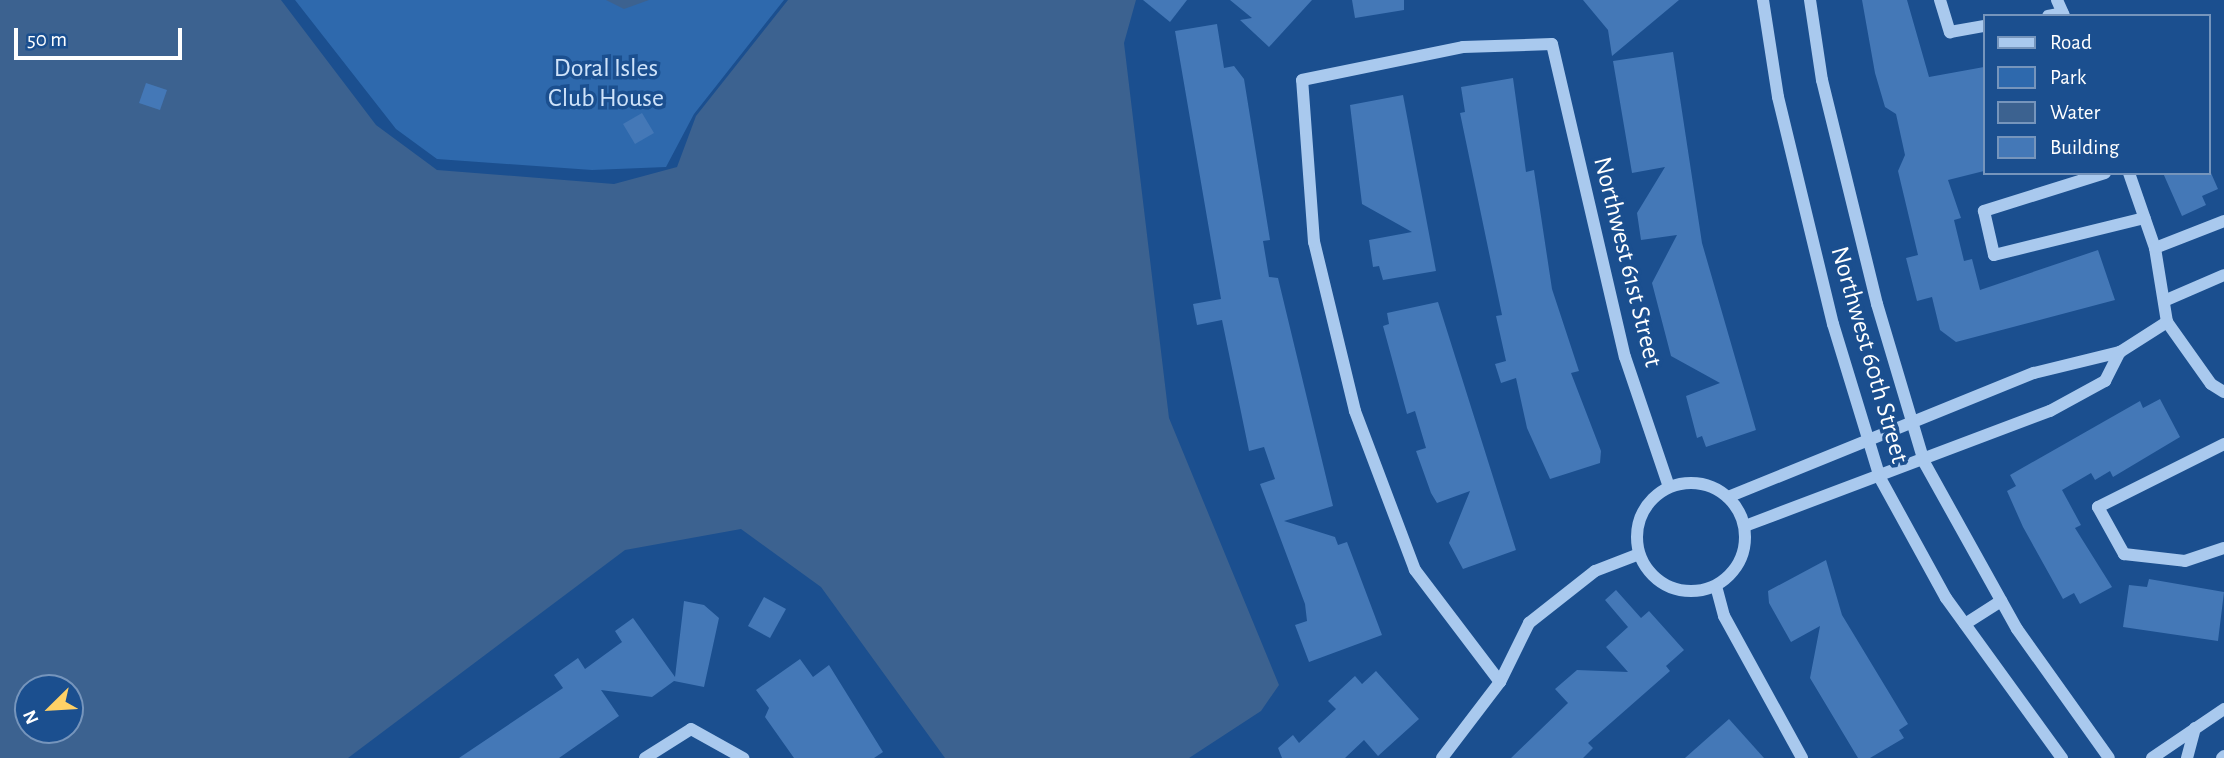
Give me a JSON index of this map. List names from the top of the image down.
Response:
{
  "streets": {
    "street": ["Northwest 61st Street", "Northwest 60th Street"]
  },
  "parks": ["Doral Isles Club House"],
  "legend": [
    "Road",
    "Park",
    "Water",
    "Building"
  ],
  "scale_bar": "50 m",
  "north": "bottom left"
}
